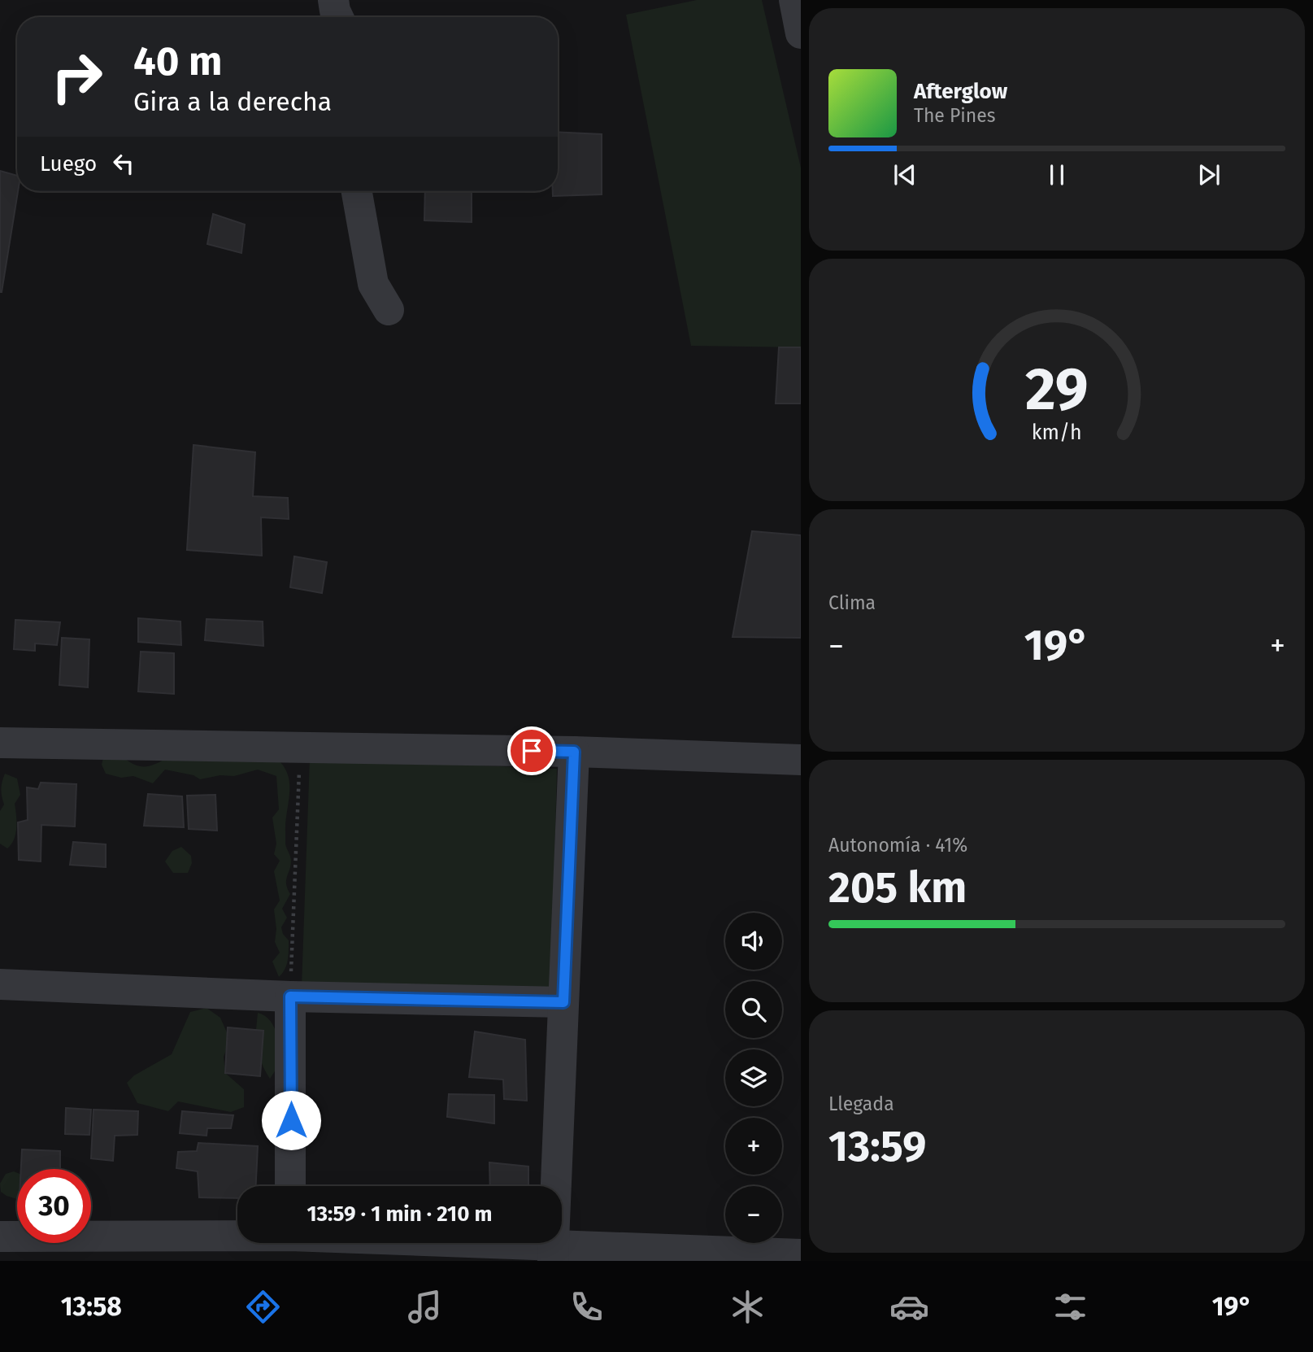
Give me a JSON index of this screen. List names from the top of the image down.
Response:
{
  "page": {
    "turn": ["40 m", "Gira a la derecha"],
    "song": ["Afterglow", "The Pines"],
    "then": "Luego",
    "tile": [
      "Clima",
      ["Autonomía · 41%", "205 km"],
      ["Llegada", "13:59"]
    ],
    "heat": ["−", "19°", "+"],
    "map_buttons": ["+", "−"],
    "limit": "30",
    "trip": "13:59 · 1 min · 210 m",
    "tabs": ["13:58", "19°"],
    "gauge": ["29", "km/h"]
  }
}
